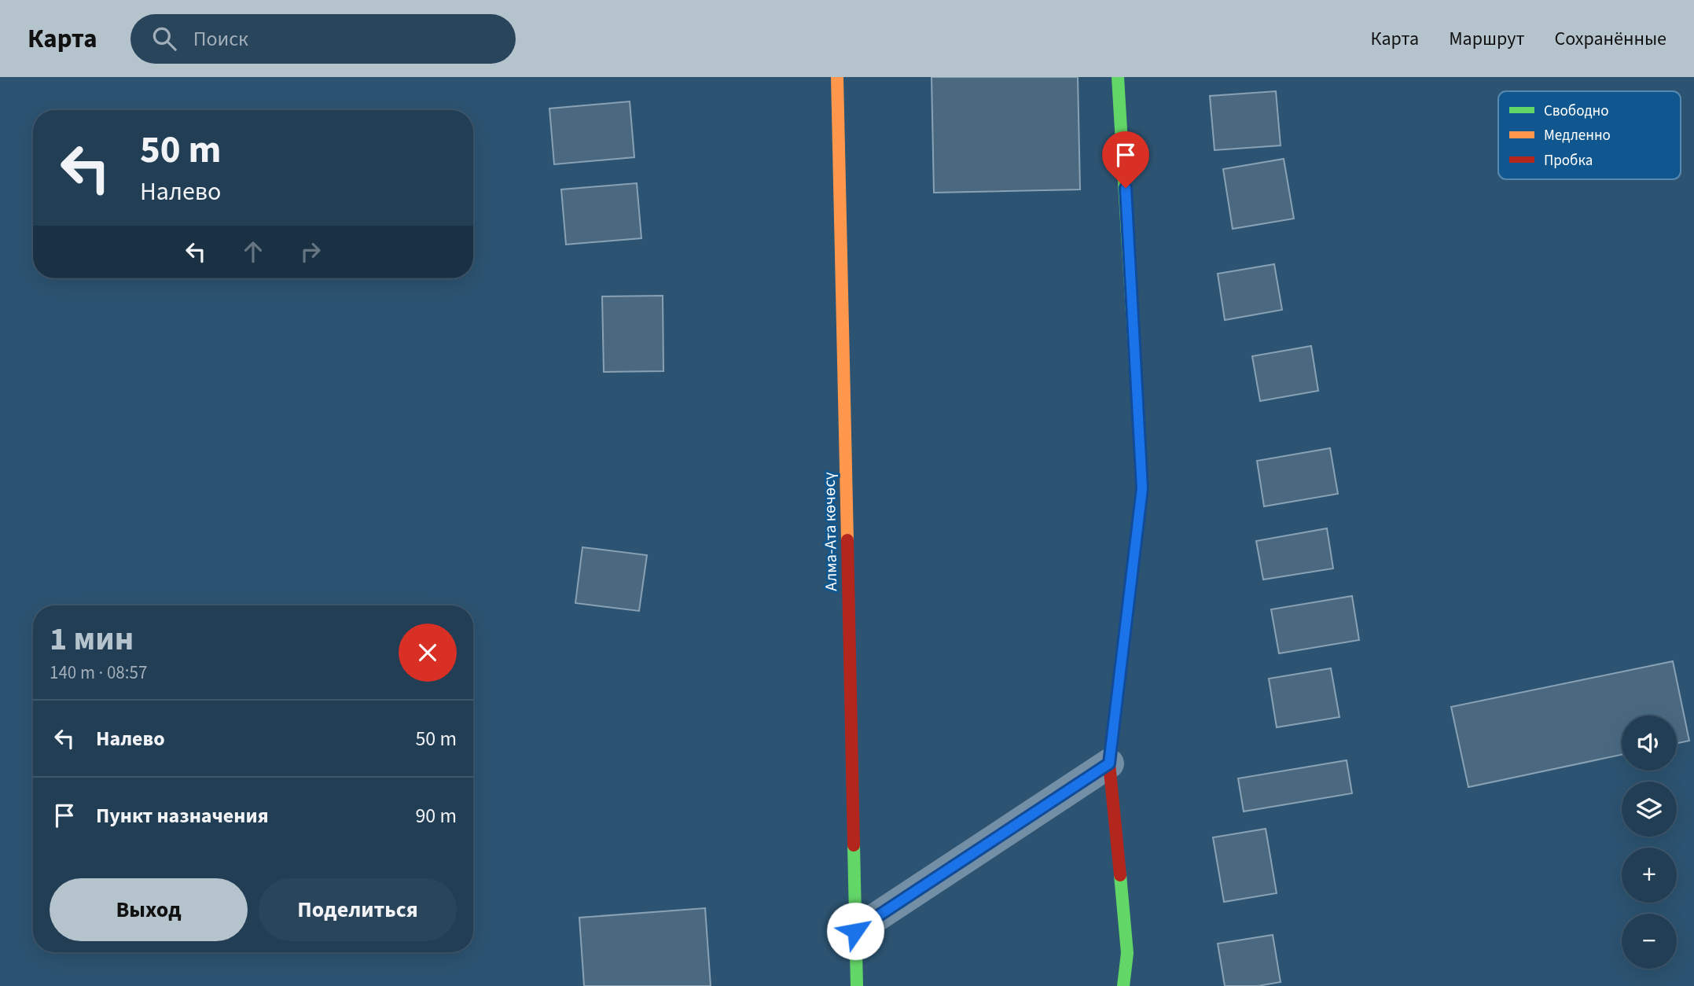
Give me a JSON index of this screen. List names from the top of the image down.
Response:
{
  "streets": {
    "main road": ["Алма-Ата көчөсү"]
  },
  "legend": ["Свободно", "Медленно", "Пробка"],
  "page": {
    "header": "Карта",
    "search": "Поиск",
    "nav": ["Карта", "Маршрут", "Сохранённые"],
    "turn": ["50 m", "Налево"],
    "heading": ["1 мин", "140 m · 08:57"],
    "list": [
      {
        "name": "Налево",
        "value": "50 m"
      },
      {
        "name": "Пункт назначения",
        "value": "90 m"
      }
    ],
    "map_buttons": ["+", "−"],
    "buttons": ["Выход", "Поделиться"]
  }
}
